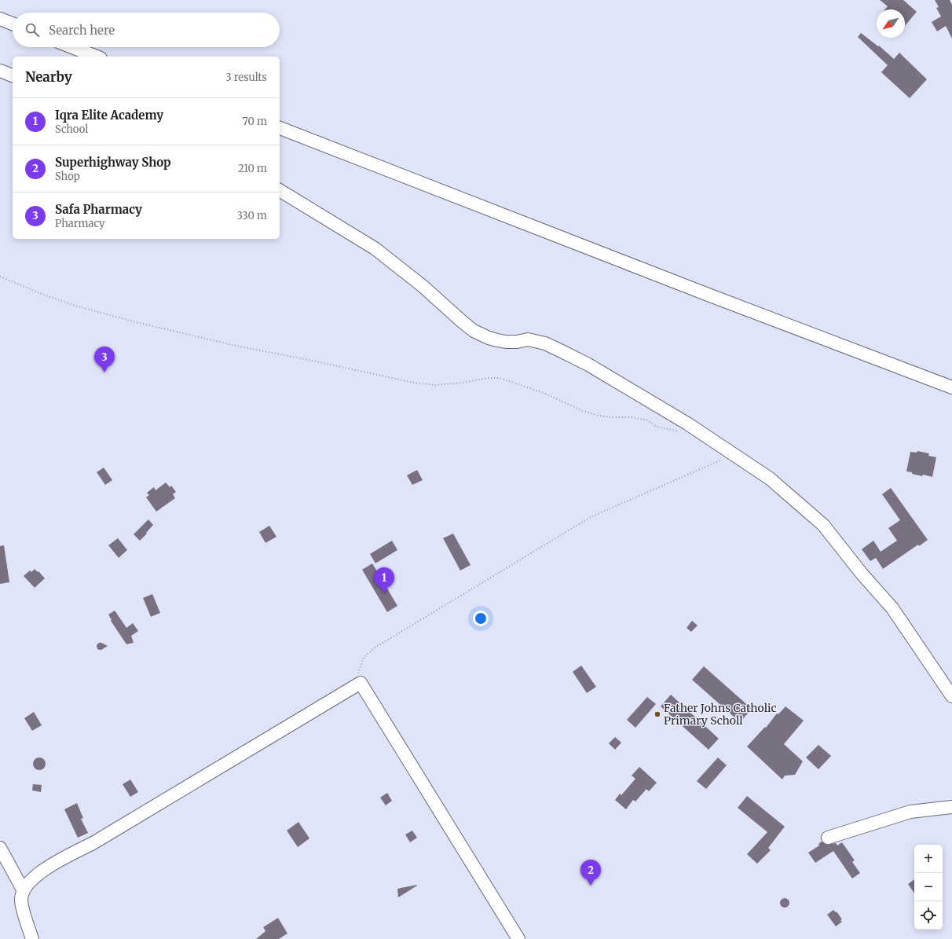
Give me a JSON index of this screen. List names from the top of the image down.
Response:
{
  "places": ["Father Johns Catholic Primary Scholl"],
  "north": "bottom left",
  "page": {
    "search": "Search here",
    "heading": ["Nearby", "3 results"],
    "list": [
      {
        "mark": "1",
        "name": "Iqra Elite Academy",
        "note": "School",
        "value": "70 m"
      },
      {
        "mark": "2",
        "name": "Superhighway Shop",
        "note": "Shop",
        "value": "210 m"
      },
      {
        "mark": "3",
        "name": "Safa Pharmacy",
        "note": "Pharmacy",
        "value": "330 m"
      }
    ],
    "pins": ["3", "1", "2"],
    "map_buttons": ["+", "−"]
  }
}
